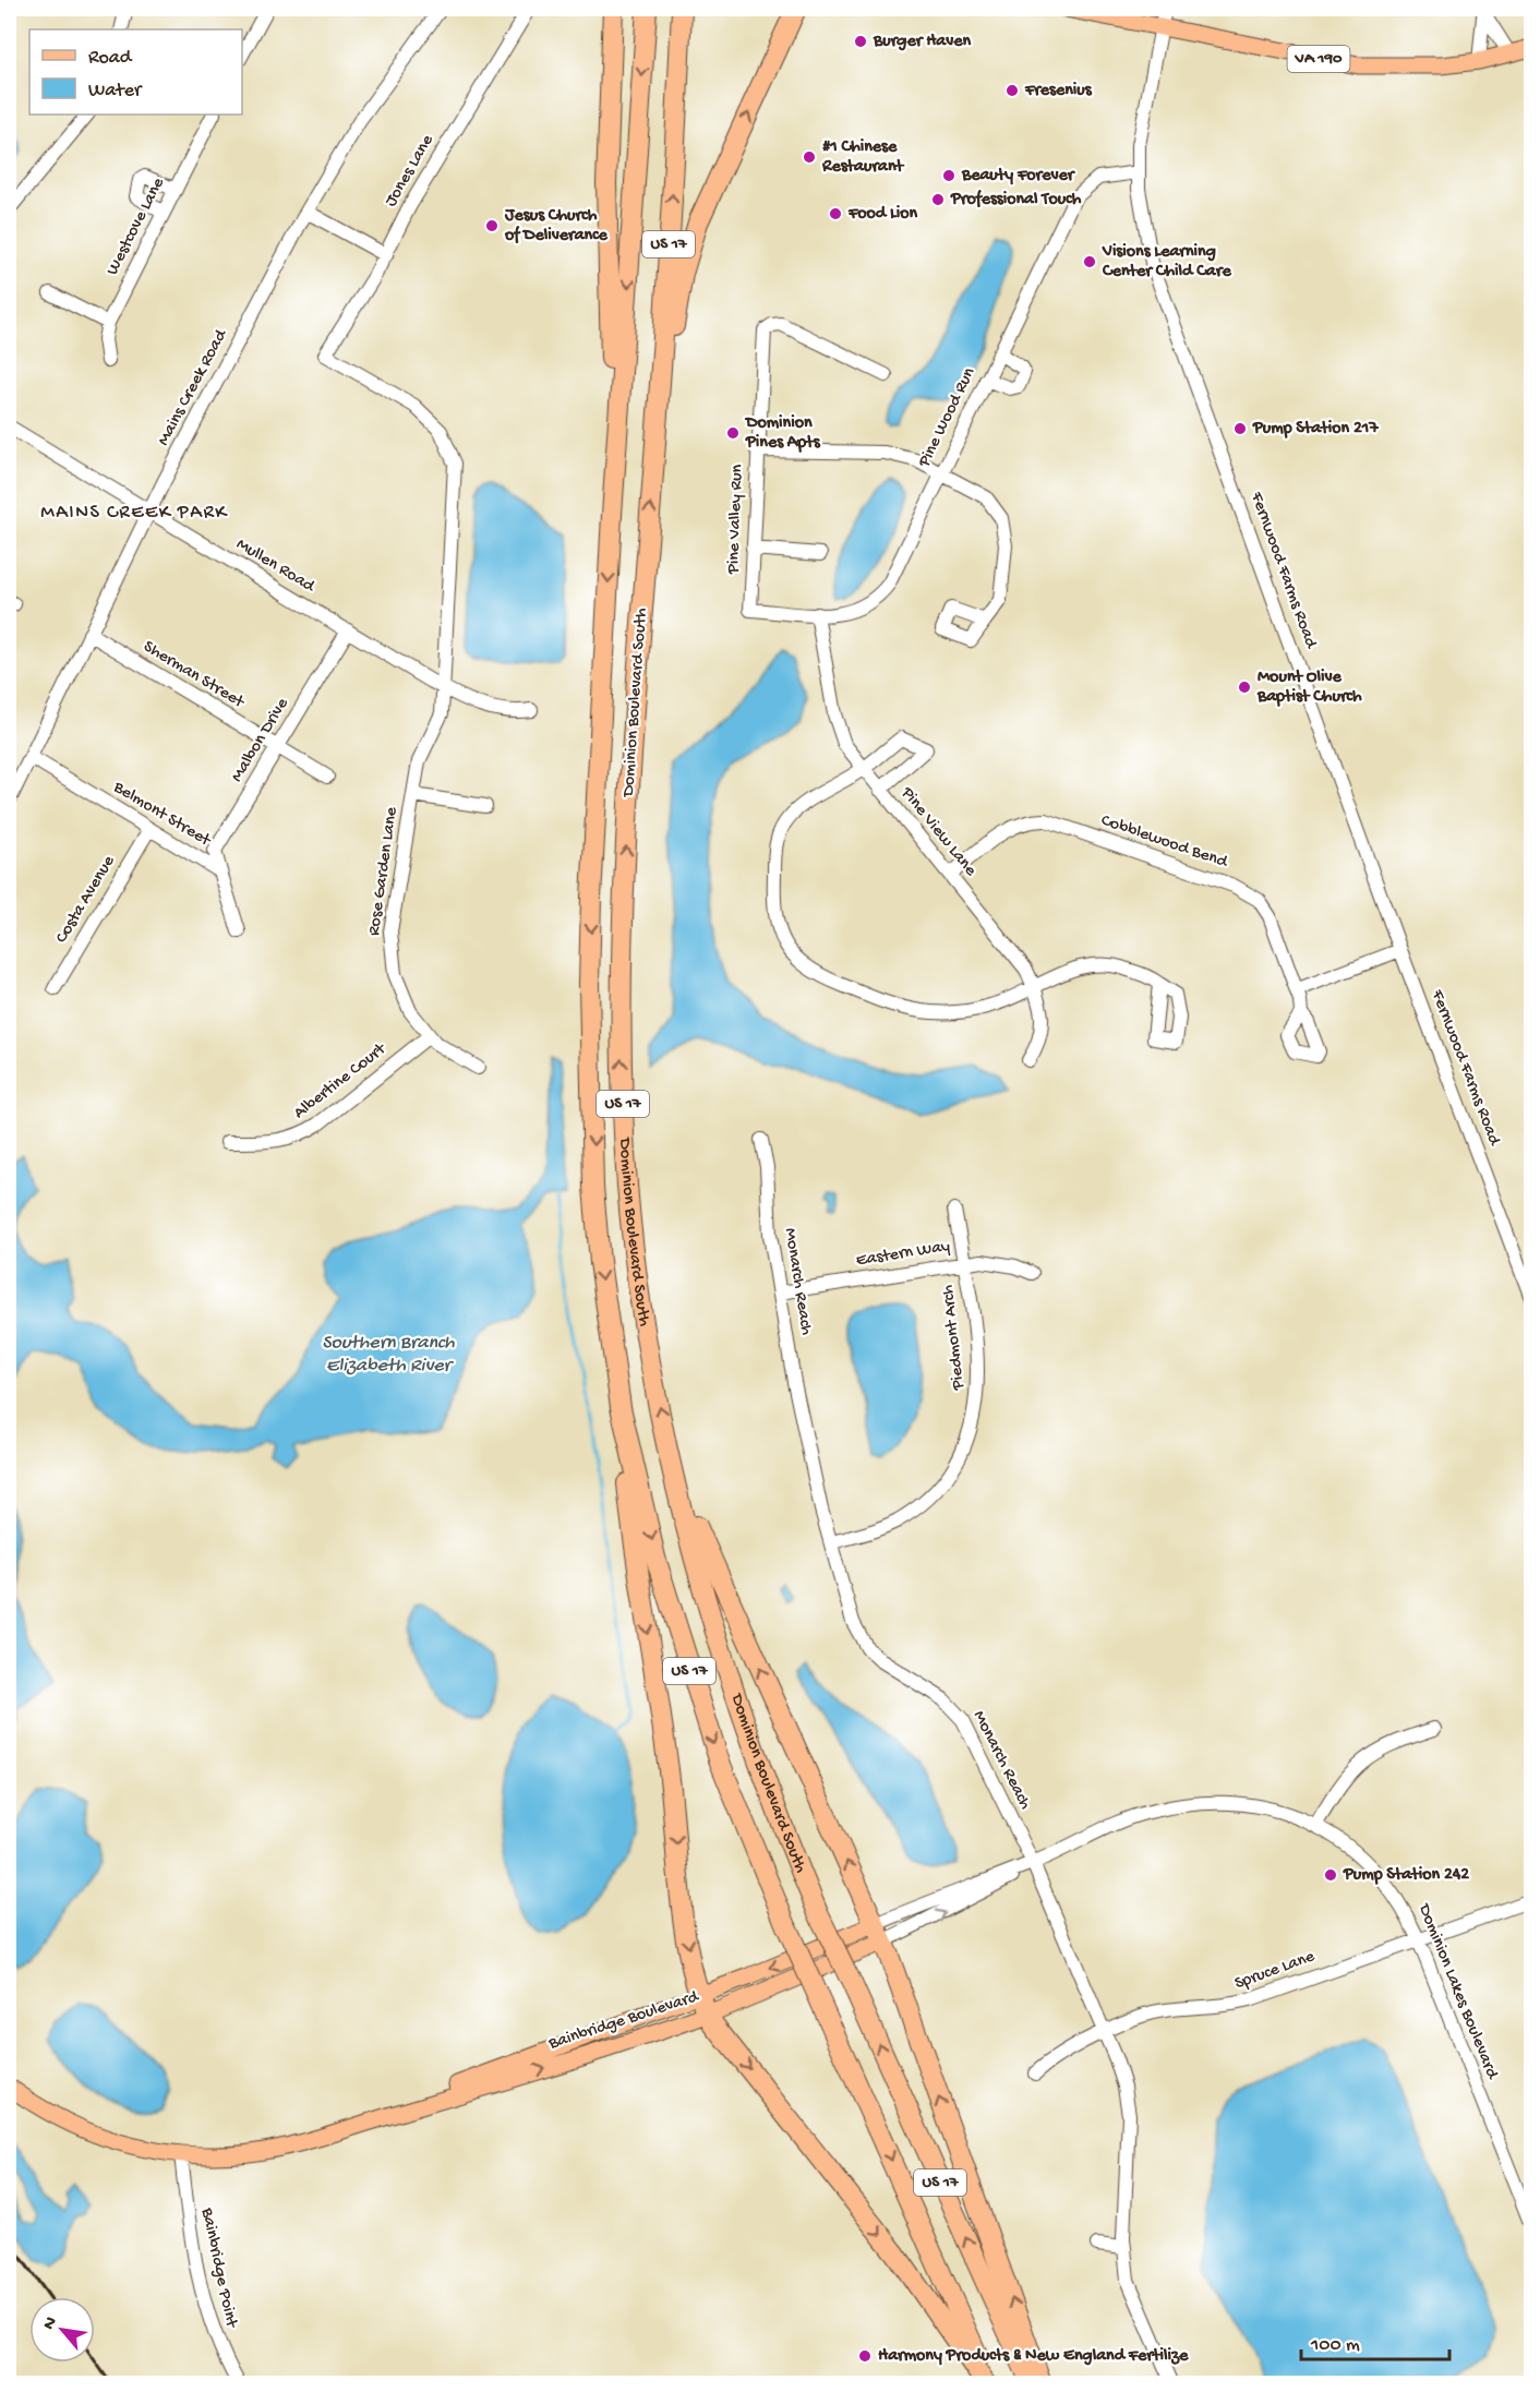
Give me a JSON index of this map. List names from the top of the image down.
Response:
{
  "streets": {
    "highway": ["US 17", "Dominion Boulevard South"],
    "main road": ["VA 190", "Bainbridge Boulevard"],
    "street": [
      "Jones Lane",
      "Westcove Lane",
      "Mains Creek Road",
      "Pine Wood Run",
      "Pine Valley Run",
      "Mullen Road",
      "Fernwood Farms Road",
      "Sherman Street",
      "Malbon Drive",
      "Belmont Street",
      "Pine View Lane",
      "Cobblewood Bend",
      "Rose Garden Lane",
      "Costa Avenue",
      "Albertine Court",
      "Eastern Way",
      "Monarch Reach",
      "Piedmont Arch",
      "Spruce Lane",
      "Dominion Lakes Boulevard",
      "Bainbridge Point"
    ]
  },
  "crossings": [
    ["VA 190", "Fernwood Farms Road"],
    ["Jones Lane", "Rose Garden Lane"],
    ["Mains Creek Road", "Mullen Road"],
    ["Mains Creek Road", "Sherman Street"],
    ["Mains Creek Road", "Belmont Street"],
    ["Pine Wood Run", "Pine Valley Run"],
    ["Pine Wood Run", "Fernwood Farms Road"],
    ["Pine Wood Run", "Pine View Lane"],
    ["Mullen Road", "Malbon Drive"],
    ["Mullen Road", "Rose Garden Lane"],
    ["Sherman Street", "Malbon Drive"],
    ["Malbon Drive", "Belmont Street"],
    ["Belmont Street", "Costa Avenue"],
    ["Pine View Lane", "Cobblewood Bend"],
    ["Rose Garden Lane", "Albertine Court"],
    ["Eastern Way", "Monarch Reach"],
    ["Eastern Way", "Piedmont Arch"],
    ["Monarch Reach", "Piedmont Arch"],
    ["Monarch Reach", "Spruce Lane"],
    ["Monarch Reach", "Dominion Lakes Boulevard"],
    ["Spruce Lane", "Dominion Lakes Boulevard"],
    ["Dominion Lakes Boulevard", "Bainbridge Boulevard"],
    ["Bainbridge Boulevard", "Bainbridge Point"]
  ],
  "districts": ["MAINS CREEK PARK"],
  "water": ["Southern Branch Elizabeth River"],
  "places": [
    "Burger Haven",
    "Fresenius",
    "#1 Chinese Restaurant",
    "Beauty Forever",
    "Professional Touch",
    "Food Lion",
    "Jesus Church of Deliverance",
    "Visions Learning Center Child Care",
    "Pump Station 217",
    "Dominion Pines Apts",
    "Mount Olive Baptist Church",
    "Pump Station 242",
    "Harmony Products & New England Fertilize"
  ],
  "legend": ["Road", "Water"],
  "scale_bar": "100 m",
  "north": "top left"
}
